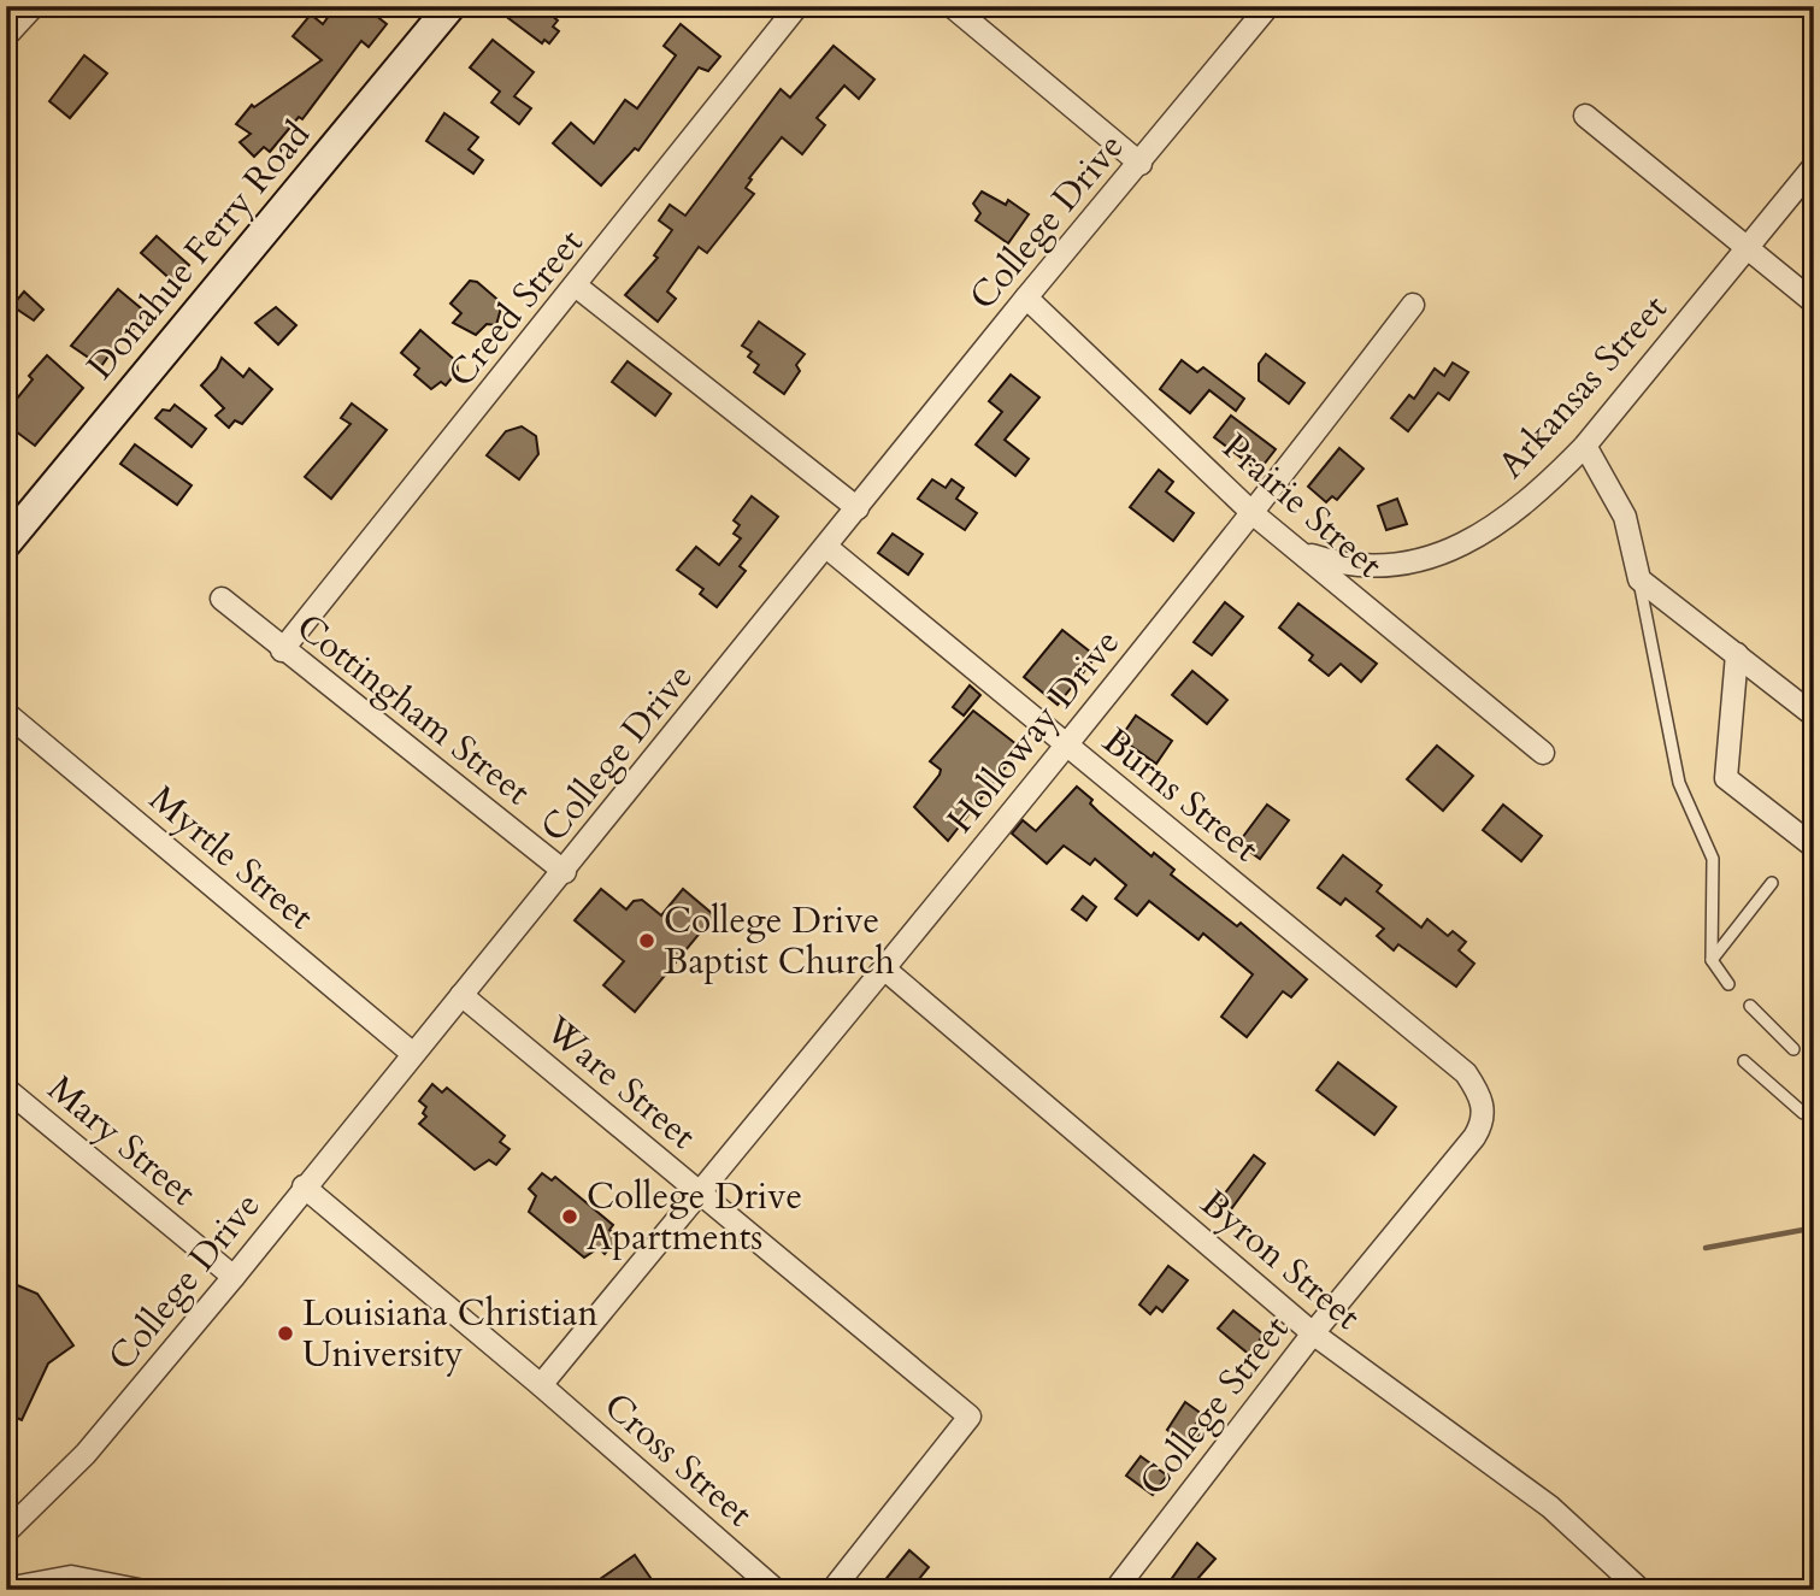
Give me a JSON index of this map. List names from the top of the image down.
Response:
{
  "streets": {
    "main road": ["Donahue Ferry Road"],
    "street": [
      "College Drive",
      "Creed Street",
      "Arkansas Street",
      "Prairie Street",
      "Cottingham Street",
      "Holloway Drive",
      "Burns Street",
      "Myrtle Street",
      "Ware Street",
      "Mary Street",
      "Byron Street",
      "College Street",
      "Cross Street"
    ]
  },
  "crossings": [
    ["College Drive", "Prairie Street"],
    ["College Drive", "Cottingham Street"],
    ["College Drive", "Burns Street"],
    ["College Drive", "Myrtle Street"],
    ["College Drive", "Ware Street"],
    ["College Drive", "Mary Street"],
    ["College Drive", "Cross Street"],
    ["Creed Street", "Cottingham Street"],
    ["Arkansas Street", "Prairie Street"],
    ["Prairie Street", "Holloway Drive"],
    ["Holloway Drive", "Burns Street"],
    ["Holloway Drive", "Ware Street"],
    ["Holloway Drive", "Byron Street"],
    ["Holloway Drive", "Cross Street"],
    ["Burns Street", "College Street"],
    ["Byron Street", "College Street"]
  ],
  "places": ["College Drive Baptist Church", "College Drive Apartments", "Louisiana Christian University"]
}
